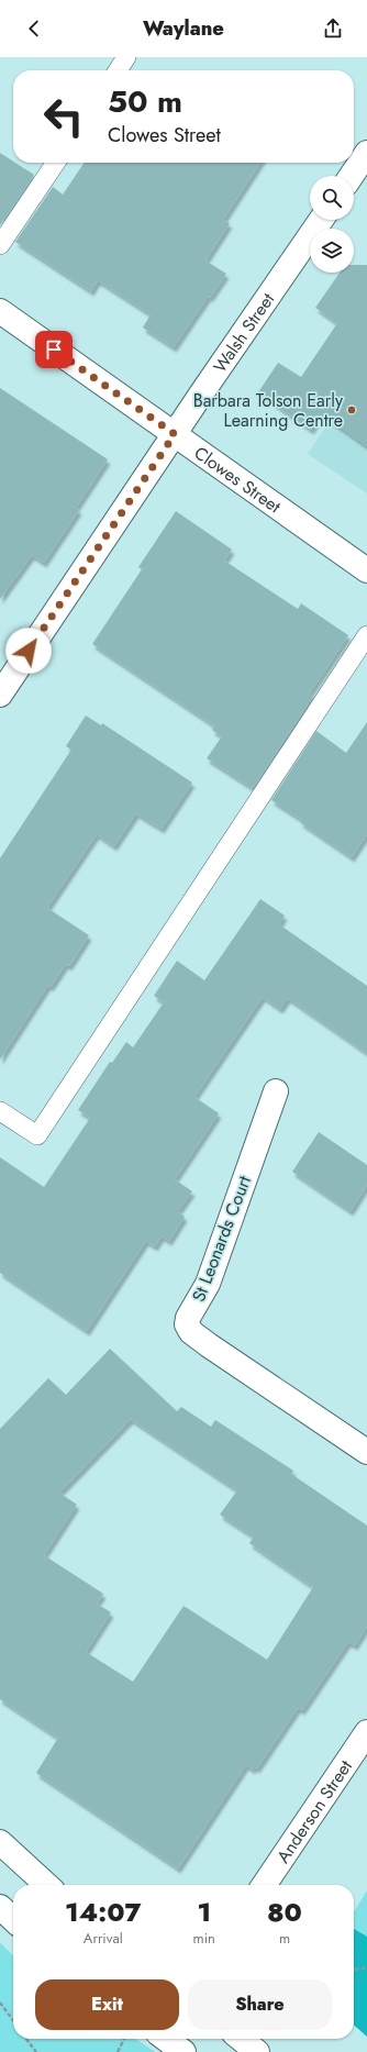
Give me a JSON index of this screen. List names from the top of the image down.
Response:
{
  "streets": {
    "street": [
      "Walsh Street",
      "Clowes Street",
      "St Leonards Court",
      "Anderson Street"
    ]
  },
  "crossings": [
    ["Walsh Street", "Clowes Street"]
  ],
  "places": ["Barbara Tolson Early Learning Centre"],
  "page": {
    "header": "Waylane",
    "turn": ["50 m", "Clowes Street"],
    "eta": [
      "14:07",
      "Arrival",
      "1",
      "min",
      "80",
      "m"
    ],
    "buttons": ["Exit", "Share"]
  }
}
